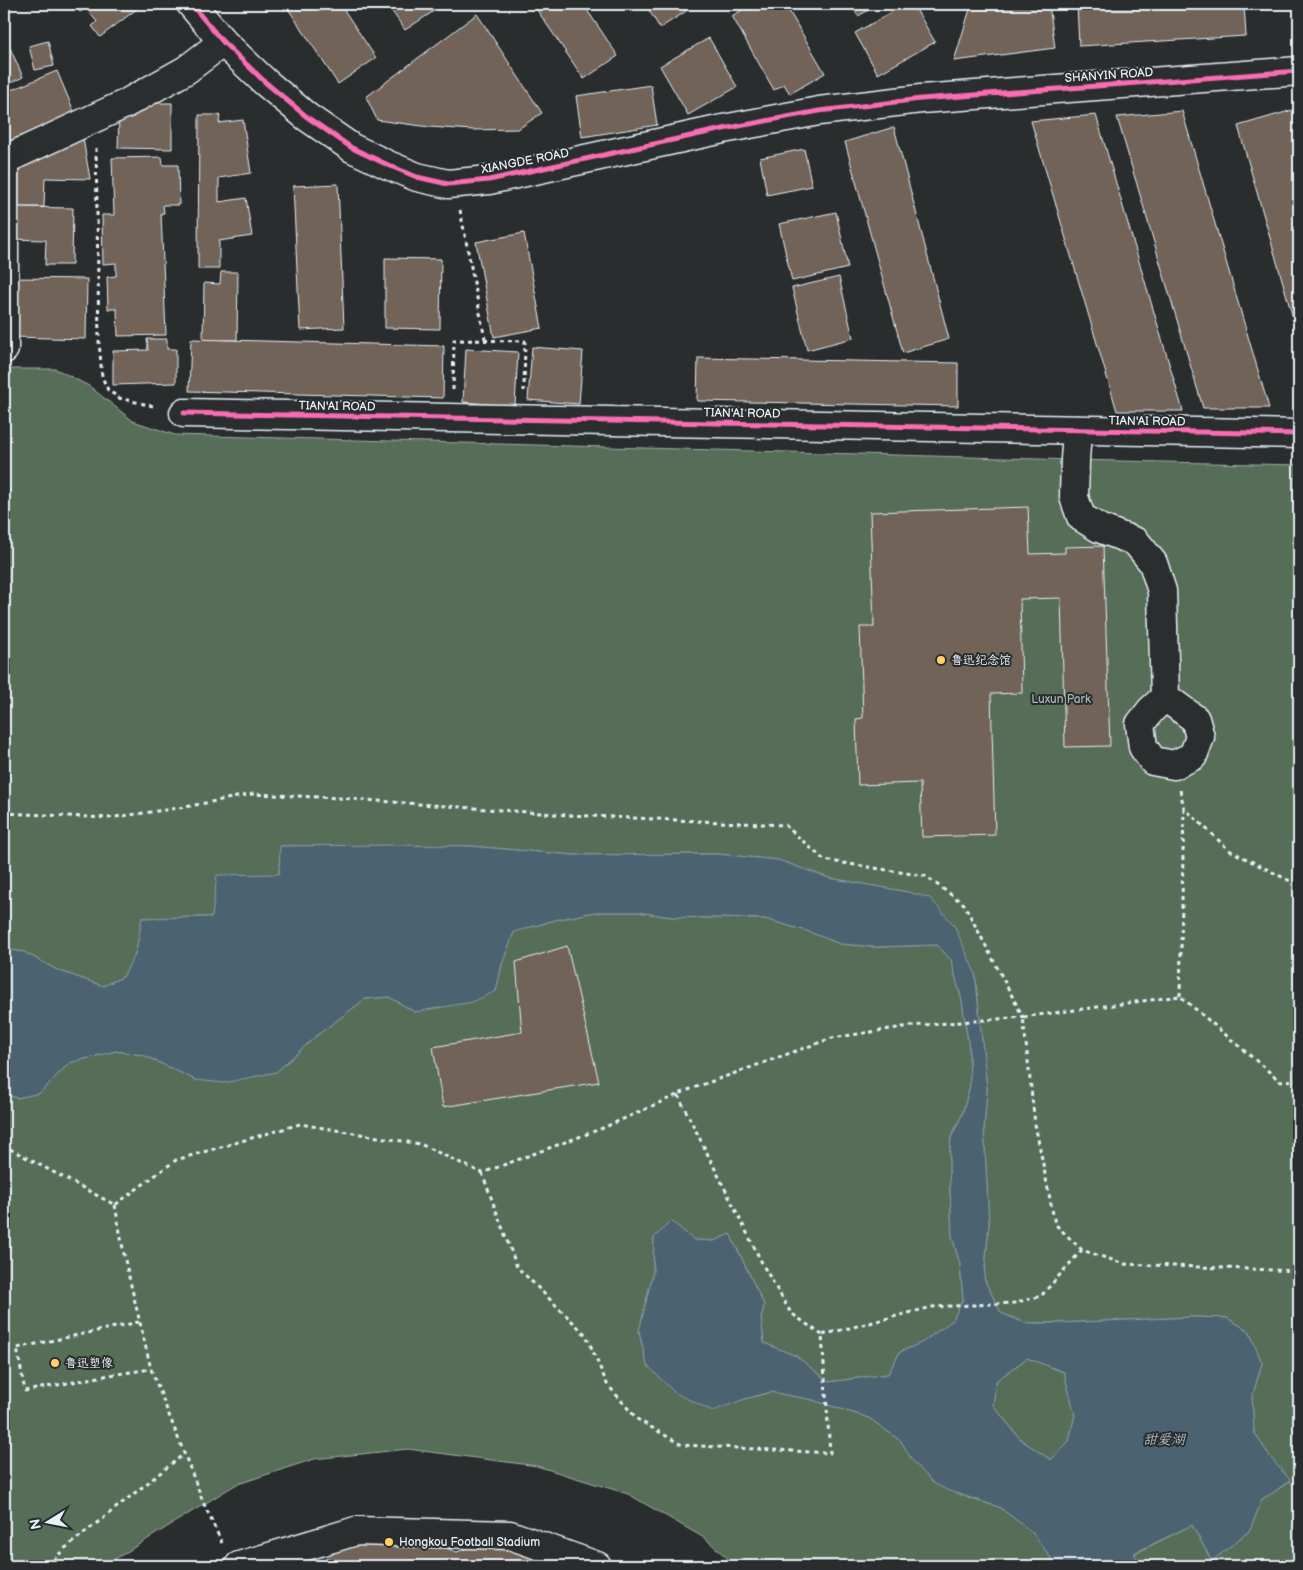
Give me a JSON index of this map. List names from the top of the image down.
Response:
{
  "streets": {
    "street": ["SHANYIN ROAD", "XIANGDE ROAD", "TIAN'AI ROAD"]
  },
  "crossings": [
    ["SHANYIN ROAD", "XIANGDE ROAD"]
  ],
  "water": ["甜爱湖"],
  "parks": ["Luxun Park"],
  "places": ["鲁迅纪念馆", "鲁迅塑像", "Hongkou Football Stadium"],
  "north": "left"
}
